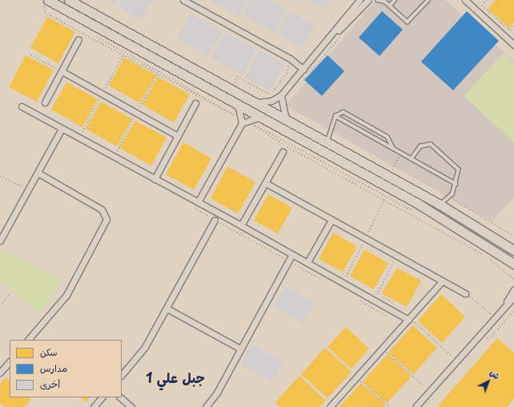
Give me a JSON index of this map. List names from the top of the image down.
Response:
{
  "districts": ["جبل علي 1"],
  "legend": ["سكن", "مدارس", "أخرى"],
  "north": "top right"
}
